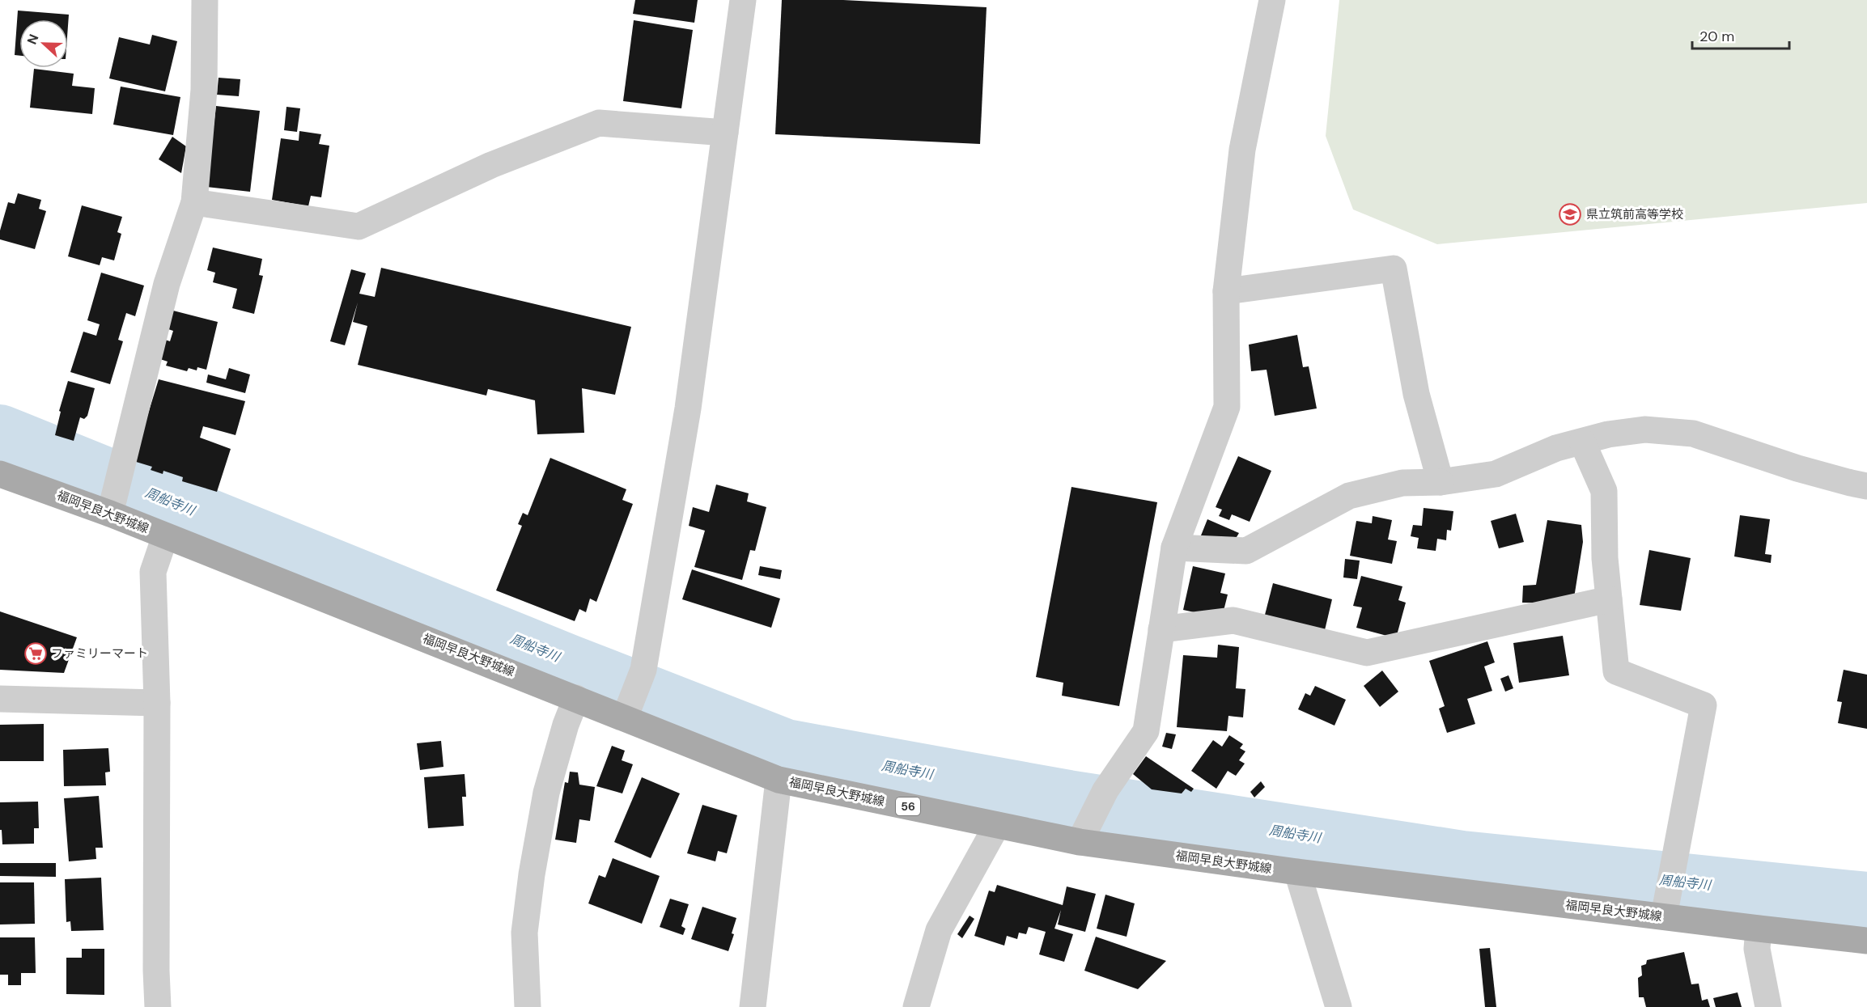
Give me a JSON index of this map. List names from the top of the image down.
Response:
{
  "streets": {
    "main road": ["福岡早良大野城線", "56"]
  },
  "water": ["周船寺川"],
  "places": {
    "school or university": ["県立筑前高等学校"],
    "supermarket": ["ファミリーマート"]
  },
  "scale_bar": "20 m",
  "north": "left"
}
